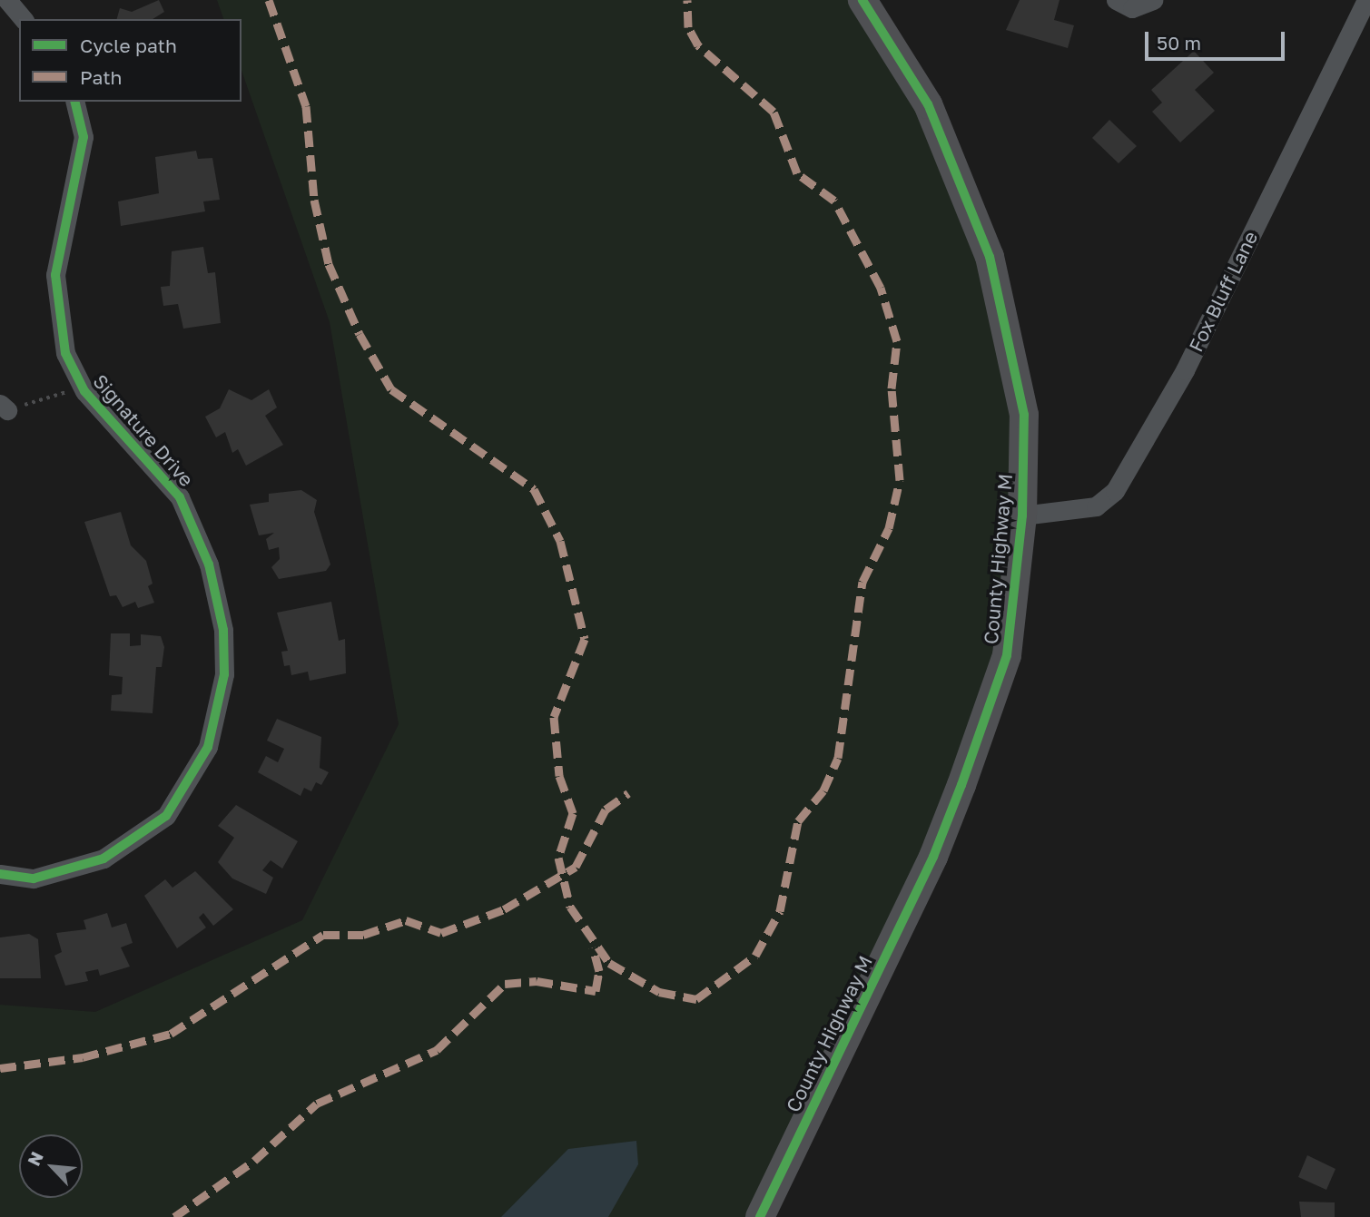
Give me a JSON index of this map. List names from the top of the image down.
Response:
{
  "streets": {
    "main road": ["County Highway M"],
    "street": ["Fox Bluff Lane", "Signature Drive"]
  },
  "crossings": [
    ["Fox Bluff Lane", "County Highway M"]
  ],
  "legend": ["Cycle path", "Path"],
  "scale_bar": "50 m",
  "north": "top left"
}
